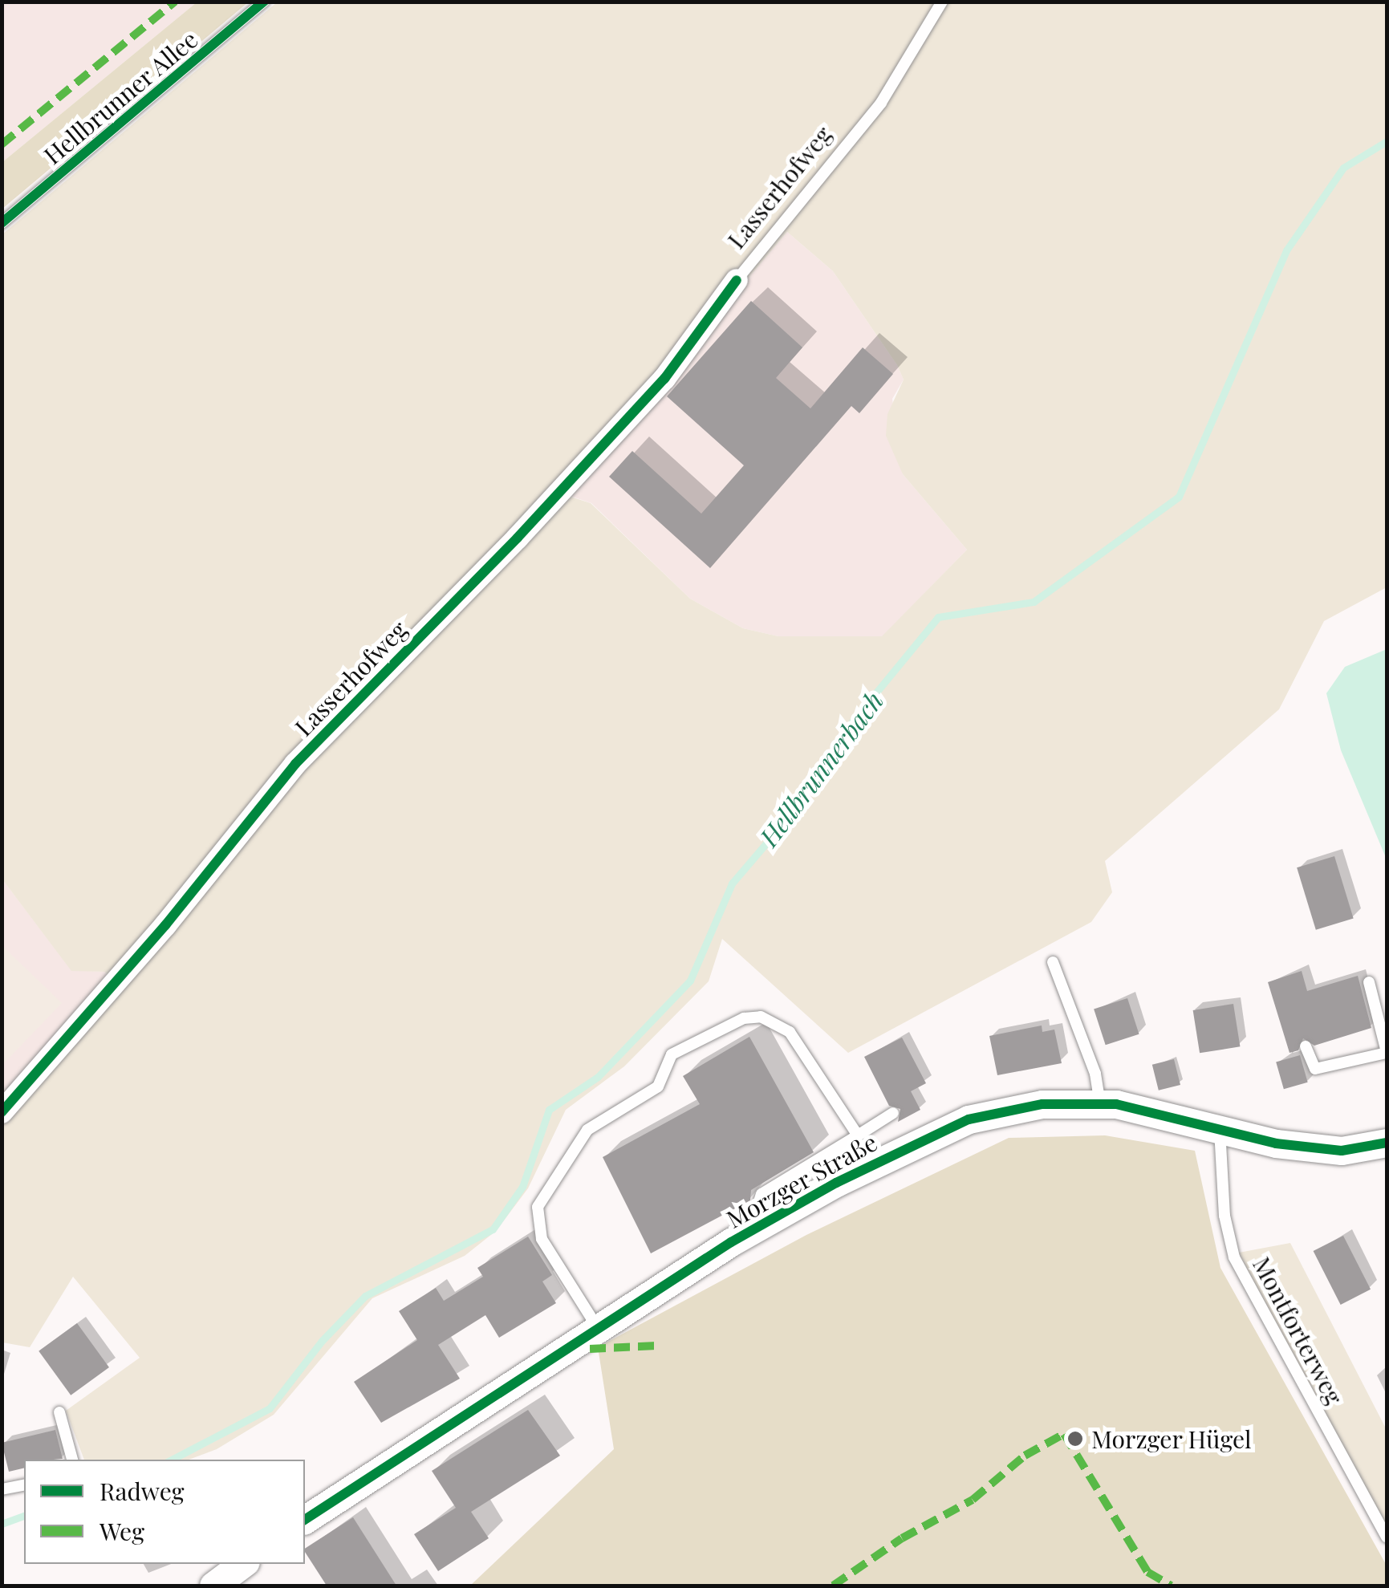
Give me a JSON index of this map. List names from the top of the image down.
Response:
{
  "streets": {
    "street": ["Lasserhofweg", "Morzger Straße"],
    "lane": ["Hellbrunner Allee", "Montforterweg"]
  },
  "crossings": [
    ["Morzger Straße", "Montforterweg"]
  ],
  "water": ["Hellbrunnerbach"],
  "places": ["Morzger Hügel"],
  "legend": ["Radweg", "Weg"]
}
